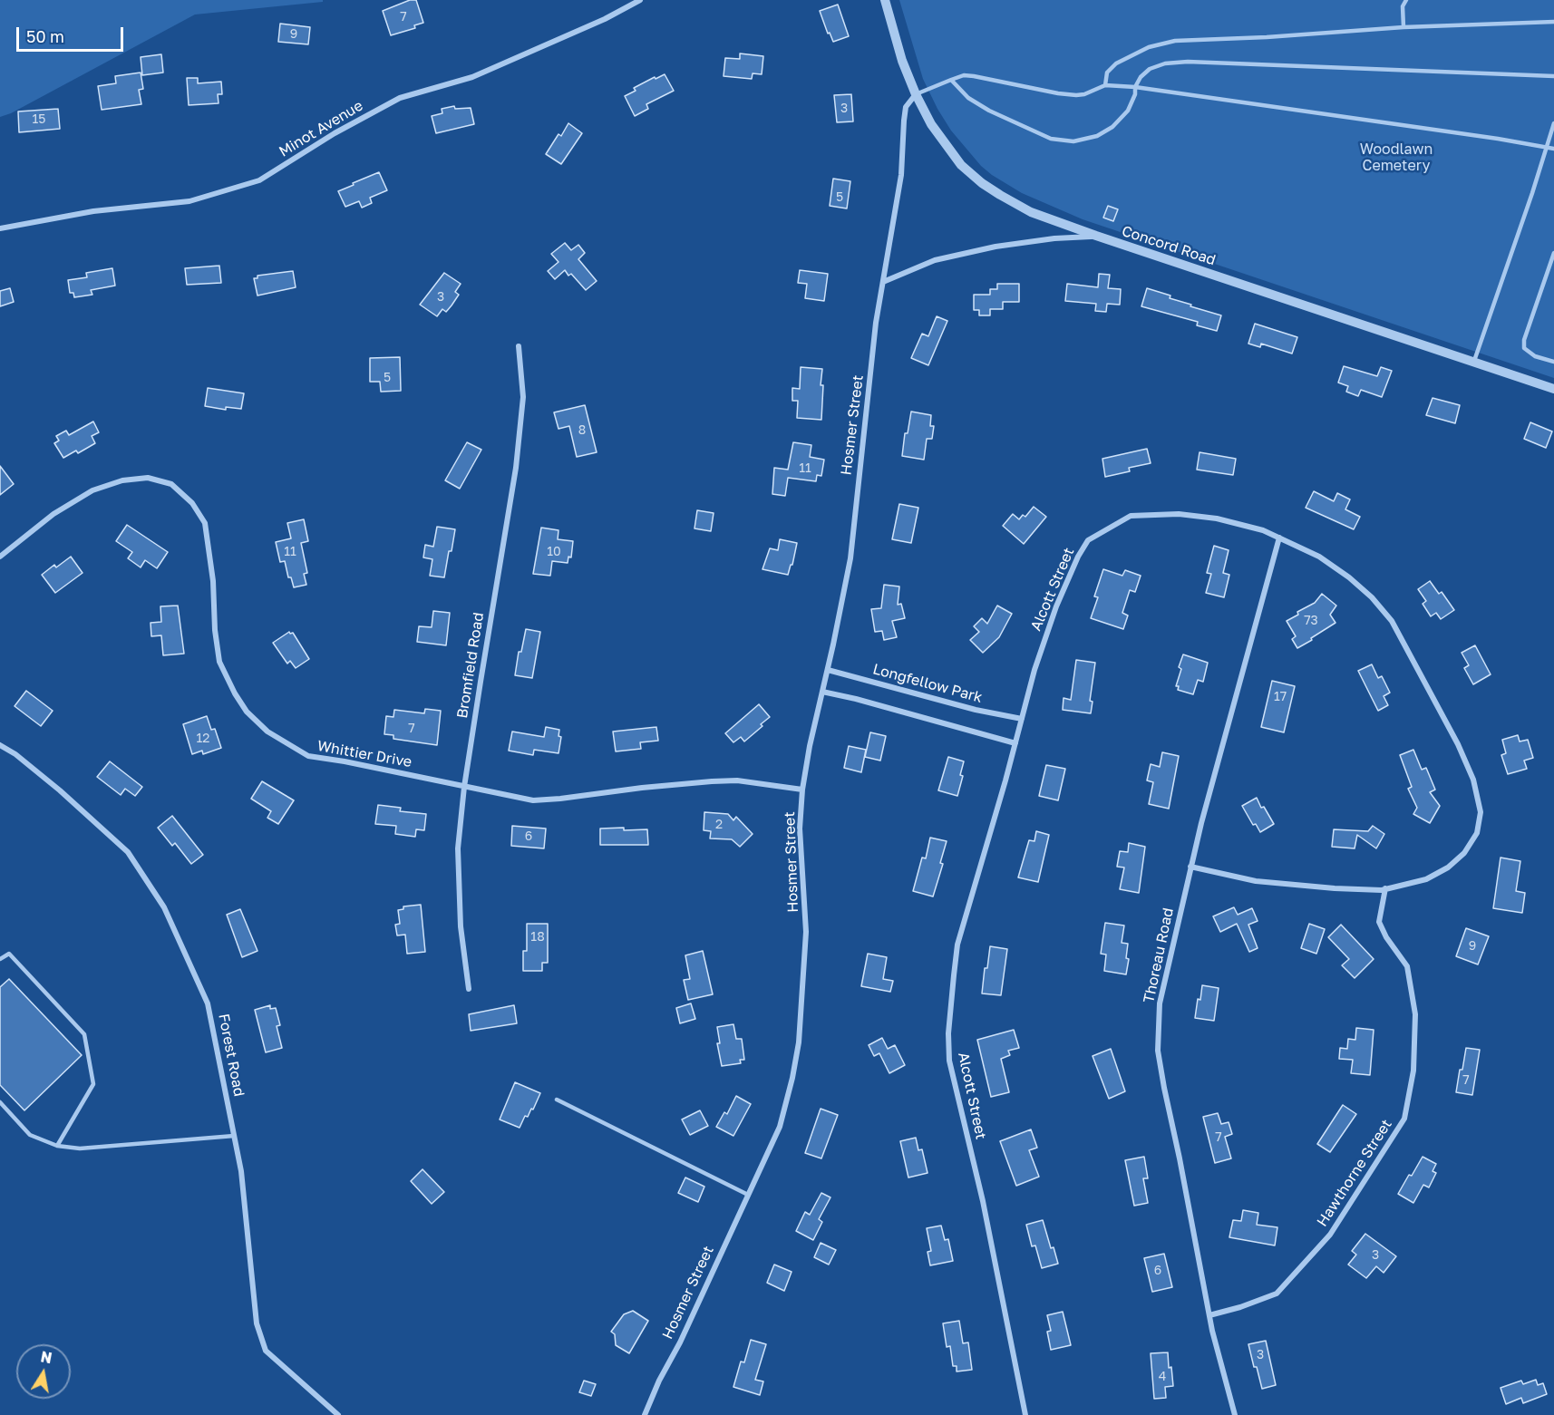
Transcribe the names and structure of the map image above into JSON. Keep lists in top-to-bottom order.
{
  "streets": {
    "street": [
      "Minot Avenue",
      "Concord Road",
      "Hosmer Street",
      "Alcott Street",
      "Bromfield Road",
      "Longfellow Park",
      "Whittier Drive",
      "Thoreau Road",
      "Forest Road",
      "Hawthorne Street"
    ]
  },
  "crossings": [
    ["Concord Road", "Hosmer Street"],
    ["Hosmer Street", "Longfellow Park"],
    ["Hosmer Street", "Whittier Drive"],
    ["Alcott Street", "Longfellow Park"],
    ["Alcott Street", "Thoreau Road"],
    ["Alcott Street", "Hawthorne Street"],
    ["Bromfield Road", "Whittier Drive"],
    ["Thoreau Road", "Hawthorne Street"]
  ],
  "parks": ["Woodlawn Cemetery"],
  "house_numbers": [
    "7",
    "9",
    "3",
    "15",
    "5",
    "3",
    "5",
    "8",
    "11",
    "11",
    "10",
    "73",
    "17",
    "7",
    "12",
    "2",
    "6",
    "18",
    "9",
    "7",
    "7",
    "3",
    "6",
    "3",
    "4"
  ],
  "scale_bar": "50 m",
  "north": "top"
}
